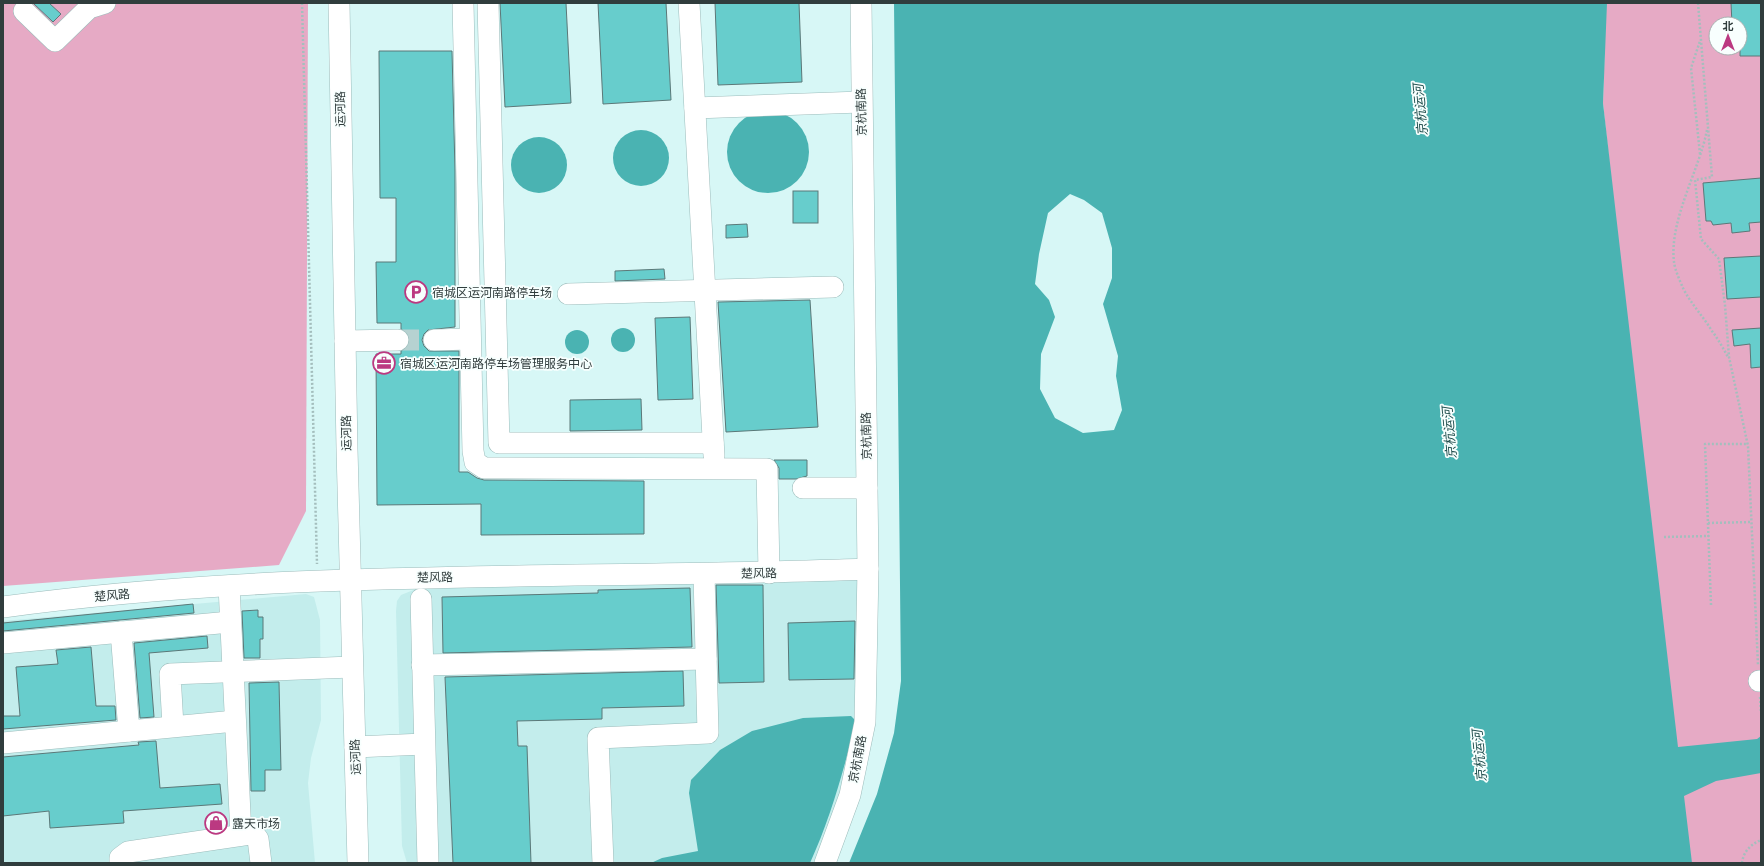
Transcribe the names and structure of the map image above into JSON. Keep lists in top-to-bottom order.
{
  "streets": {
    "street": ["运河路", "京杭南路", "楚风路"]
  },
  "crossings": [
    ["运河路", "楚风路"],
    ["京杭南路", "楚风路"]
  ],
  "water": ["京杭运河"],
  "places": {
    "parking": ["宿城区运河南路停车场"],
    "office": ["宿城区运河南路停车场管理服务中心"],
    "shop": ["露天市场"]
  },
  "north": "top"
}
